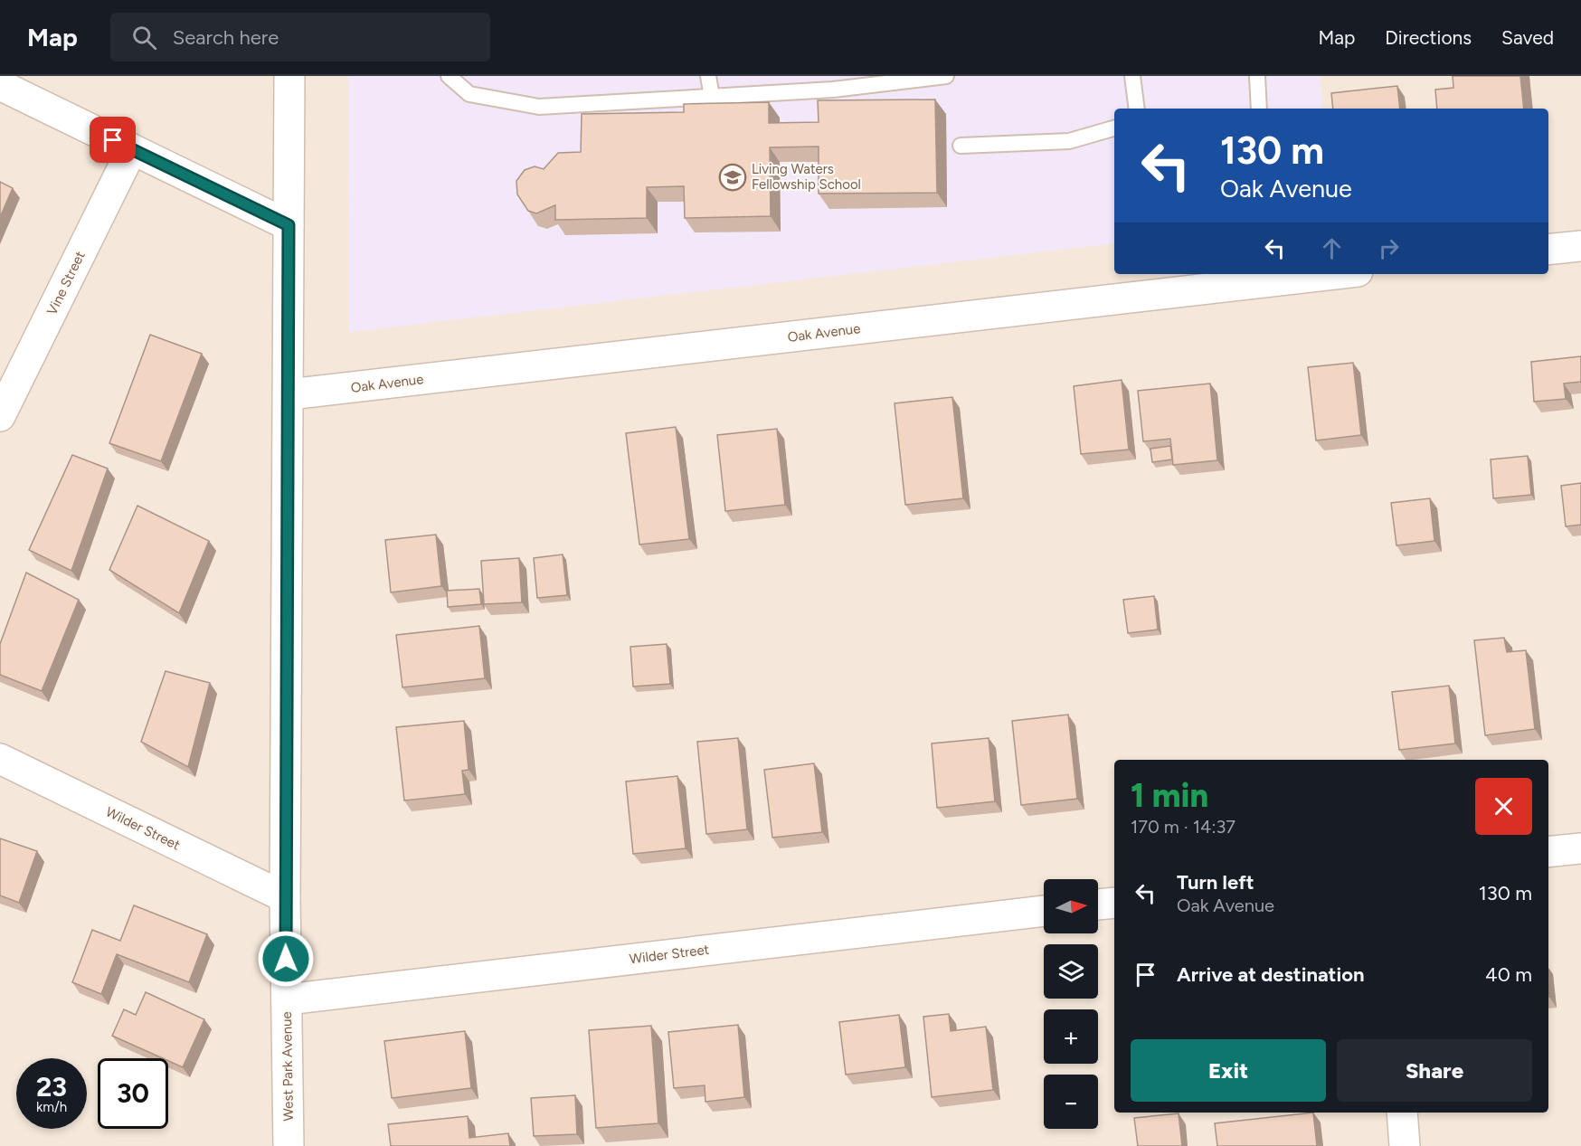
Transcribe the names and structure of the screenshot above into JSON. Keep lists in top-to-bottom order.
{
  "streets": {
    "street": [
      "Vine Street",
      "Oak Avenue",
      "Wilder Street",
      "West Park Avenue"
    ]
  },
  "crossings": [
    ["Oak Avenue", "West Park Avenue"],
    ["Wilder Street", "West Park Avenue"]
  ],
  "places": {
    "school or university": ["Living Waters Fellowship School"]
  },
  "north": "right",
  "page": {
    "header": "Map",
    "search": "Search here",
    "nav": ["Map", "Directions", "Saved"],
    "turn": ["130 m", "Oak Avenue"],
    "heading": ["1 min", "170 m · 14:37"],
    "list": [
      {
        "name": "Turn left",
        "note": "Oak Avenue",
        "value": "130 m"
      },
      {
        "name": "Arrive at destination",
        "value": "40 m"
      }
    ],
    "map_buttons": ["+", "−"],
    "buttons": ["Exit", "Share"],
    "speed": "23 km/h",
    "limit": "30"
  }
}
